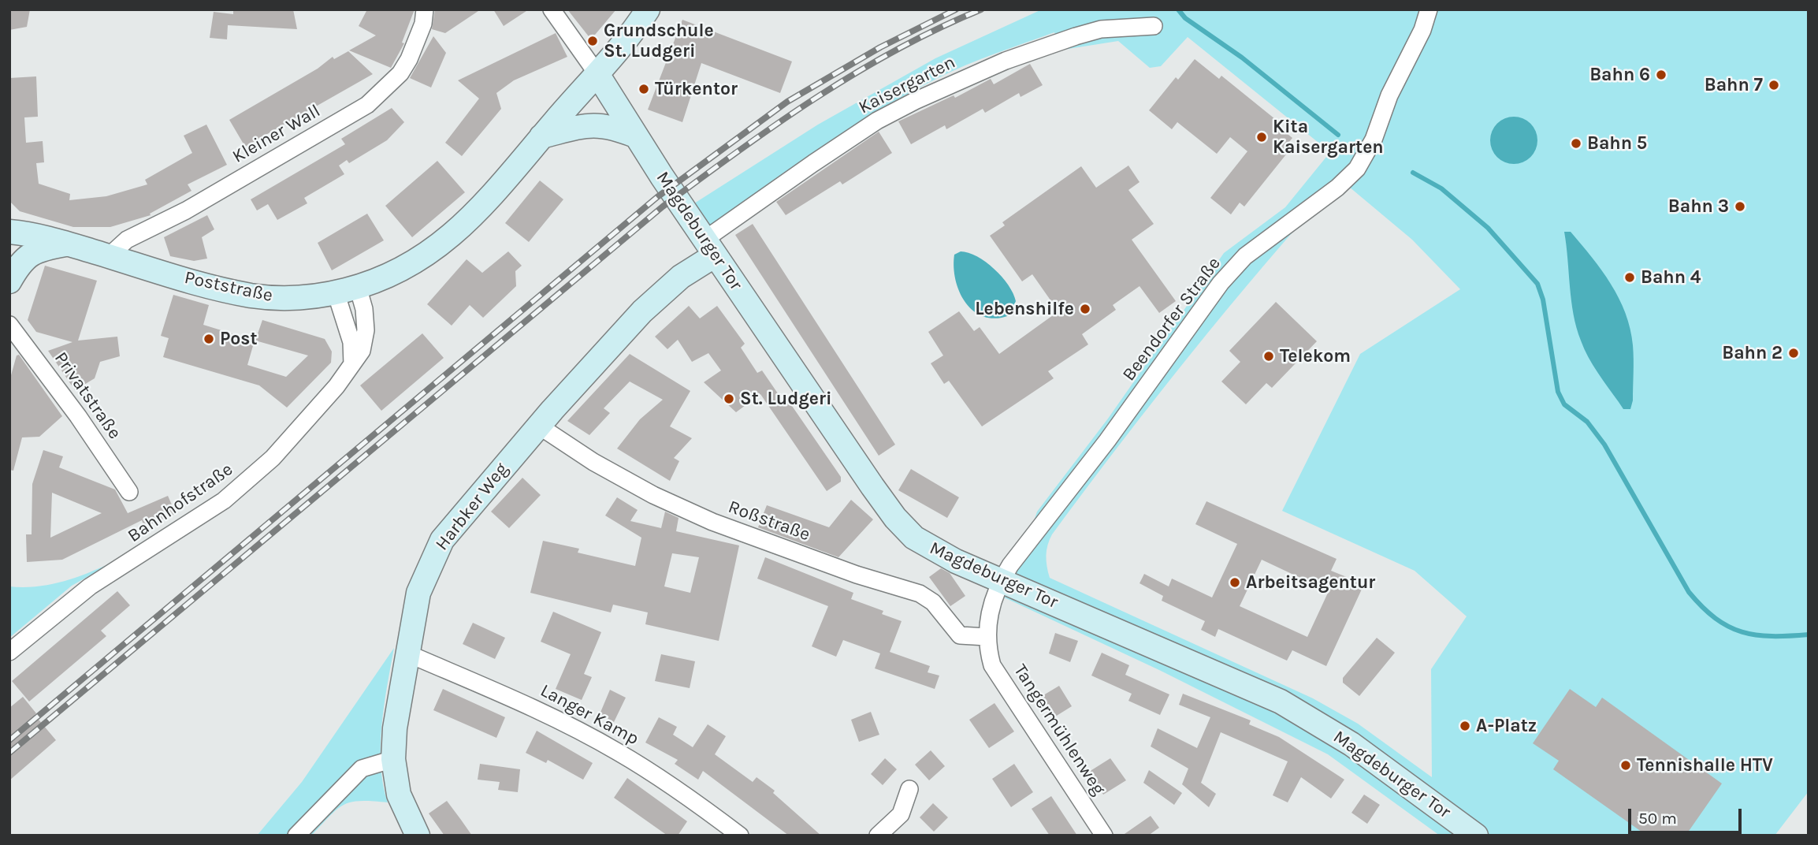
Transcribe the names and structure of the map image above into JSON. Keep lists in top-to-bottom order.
{
  "streets": {
    "main road": ["Magdeburger Tor", "Poststraße", "Harbker Weg"],
    "street": [
      "Kaisergarten",
      "Kleiner Wall",
      "Beendorfer Straße",
      "Privatstraße",
      "Bahnhofstraße",
      "Roßstraße",
      "Langer Kamp",
      "Tangermühlenweg"
    ]
  },
  "crossings": [
    ["Kaisergarten", "Magdeburger Tor"],
    ["Kaisergarten", "Harbker Weg"],
    ["Kleiner Wall", "Poststraße"],
    ["Magdeburger Tor", "Poststraße"],
    ["Magdeburger Tor", "Beendorfer Straße"],
    ["Magdeburger Tor", "Harbker Weg"],
    ["Magdeburger Tor", "Tangermühlenweg"],
    ["Poststraße", "Bahnhofstraße"],
    ["Beendorfer Straße", "Tangermühlenweg"],
    ["Harbker Weg", "Roßstraße"],
    ["Harbker Weg", "Langer Kamp"],
    ["Roßstraße", "Tangermühlenweg"]
  ],
  "places": [
    "Grundschule St. Ludgeri",
    "Bahn 6",
    "Bahn 7",
    "Türkentor",
    "Kita Kaisergarten",
    "Bahn 5",
    "Bahn 3",
    "Bahn 4",
    "Lebenshilfe",
    "Post",
    "Bahn 2",
    "Telekom",
    "St. Ludgeri",
    "Arbeitsagentur",
    "A-Platz",
    "Tennishalle HTV"
  ],
  "scale_bar": "50 m"
}
